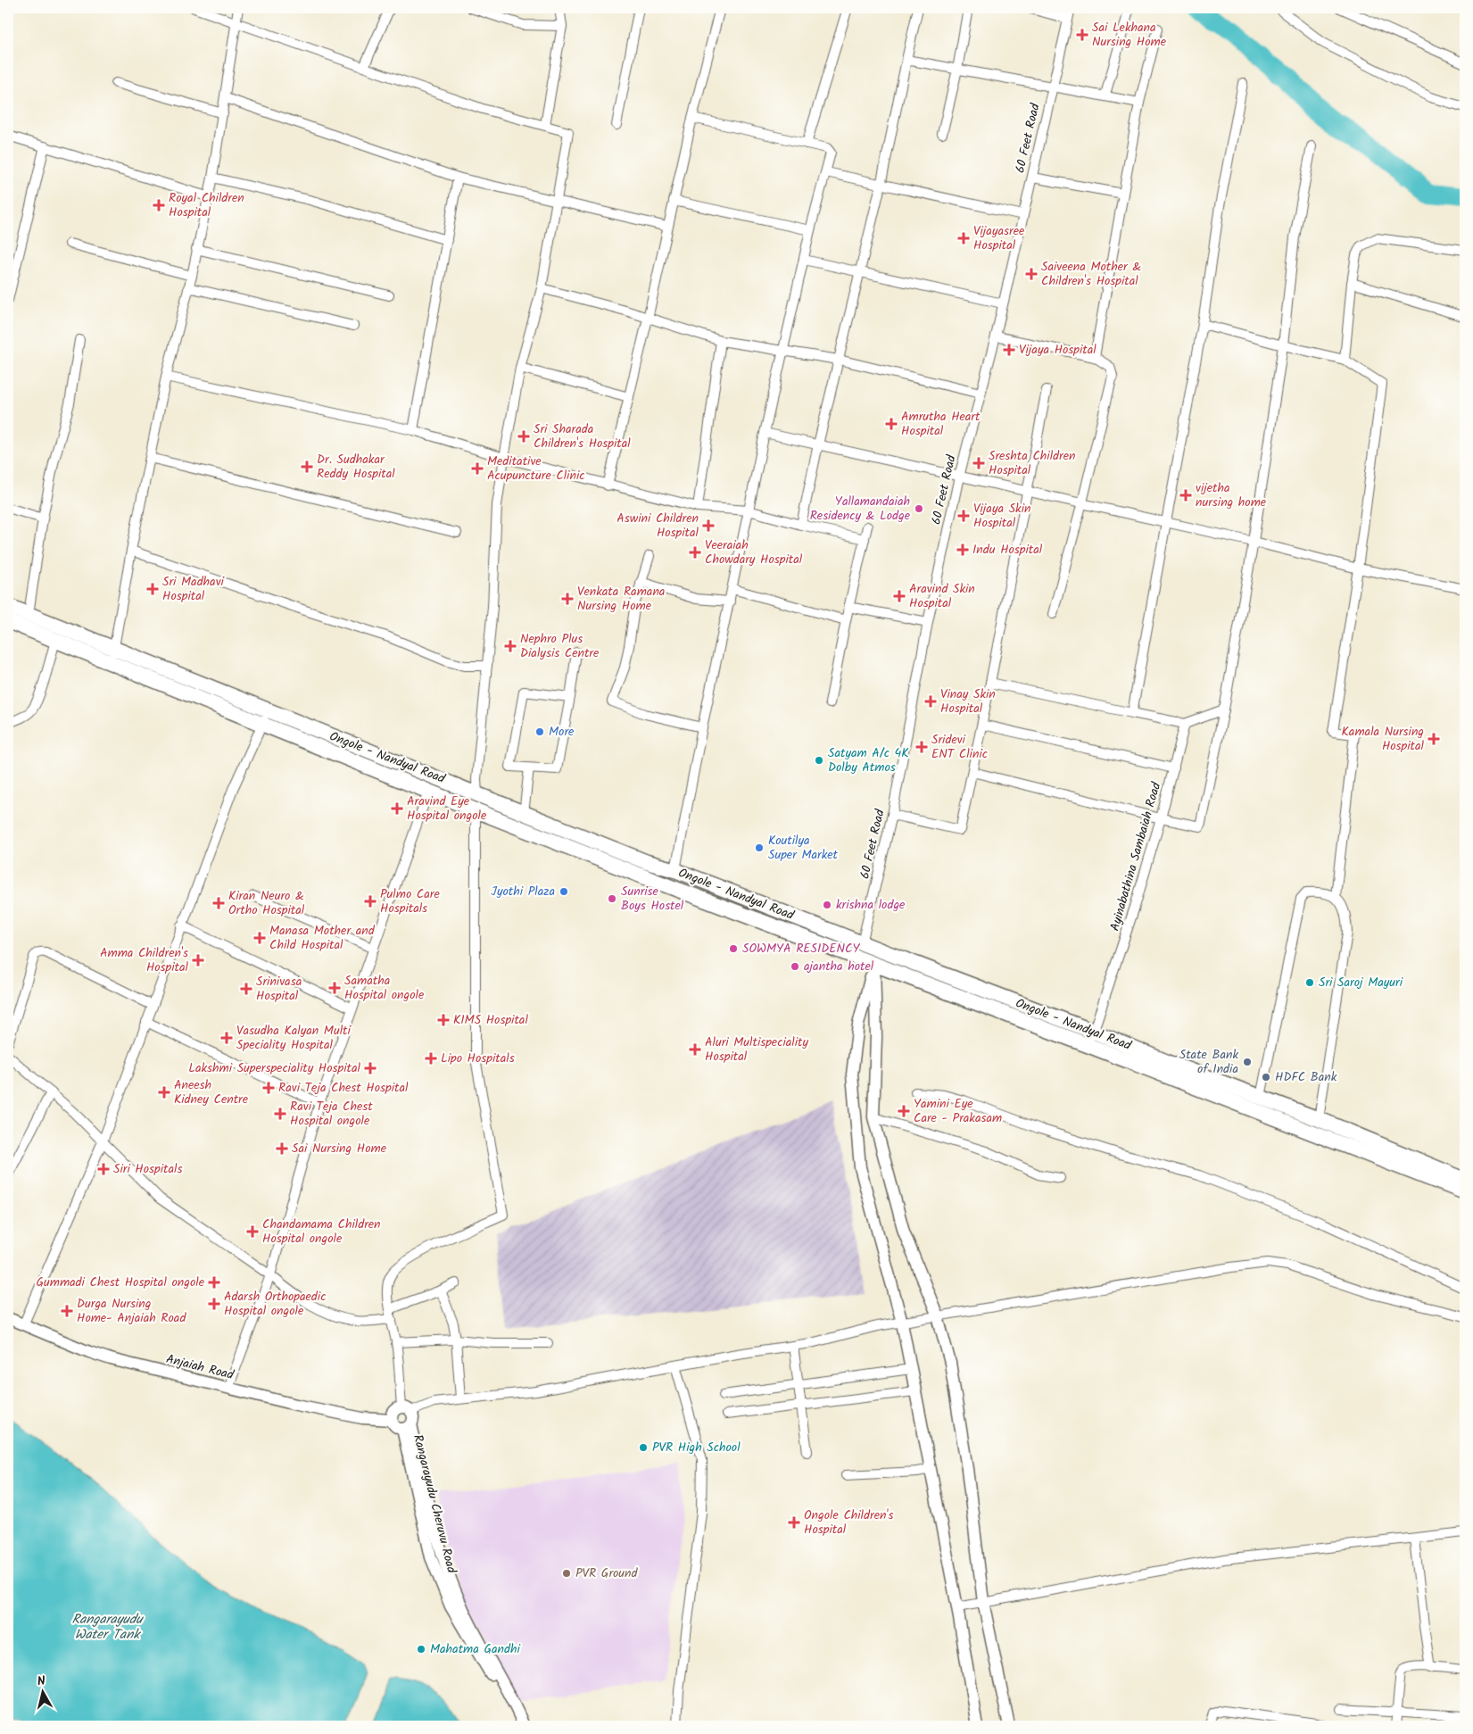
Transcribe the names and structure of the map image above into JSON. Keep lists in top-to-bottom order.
{
  "streets": {
    "main road": ["Ongole - Nandyal Road"],
    "street": [
      "60 Feet Road",
      "Ayinabathina Sambaiah Road",
      "Anjaiah Road",
      "Rangarayudu Cheruvu Road"
    ]
  },
  "crossings": [
    ["60 Feet Road", "Ongole - Nandyal Road"],
    ["Ongole - Nandyal Road", "Ayinabathina Sambaiah Road"],
    ["Anjaiah Road", "Rangarayudu Cheruvu Road"]
  ],
  "water": ["Rangarayudu Water Tank"],
  "places": {
    "health": [
      "Sai Lekhana Nursing Home",
      "Royal Children Hospital",
      "Vijayasree Hospital",
      "Saiveena Mother & Children's Hospital",
      "Vijaya Hospital",
      "Amrutha Heart Hospital",
      "Sri Sharada Children's Hospital",
      "Sreshta Children Hospital",
      "Dr. Sudhakar Reddy Hospital",
      "Meditative Acupuncture Clinic",
      "vijetha nursing home",
      "Vijaya Skin Hospital",
      "Aswini Children Hospital",
      "Indu Hospital",
      "Veeraiah Chowdary Hospital",
      "Sri Madhavi Hospital",
      "Aravind Skin Hospital",
      "Venkata Ramana Nursing Home",
      "Nephro Plus Dialysis Centre",
      "Vinay Skin Hospital",
      "Kamala Nursing Hospital",
      "Sridevi ENT Clinic",
      "Aravind Eye Hospital ongole",
      "Pulmo Care Hospitals",
      "Kiran Neuro & Ortho Hospital",
      "Manasa Mother and Child Hospital",
      "Amma Children's Hospital",
      "Samatha Hospital ongole",
      "Srinivasa Hospital",
      "KIMS Hospital",
      "Vasudha Kalyan Multi Speciality Hospital",
      "Aluri Multispeciality Hospital",
      "Lipo Hospitals",
      "Lakshmi Superspeciality Hospital",
      "Ravi Teja Chest Hospital",
      "Aneesh Kidney Centre",
      "Yamini Eye Care - Prakasam",
      "Ravi Teja Chest Hospital ongole",
      "Sai Nursing Home",
      "Siri Hospitals",
      "Chandamama Children Hospital ongole",
      "Gummadi Chest Hospital ongole",
      "Adarsh Orthopaedic Hospital ongole",
      "Durga Nursing Home- Anjaiah Road",
      "Ongole Children's Hospital"
    ],
    "other": [
      "Yallamandaiah Residency & Lodge",
      "More",
      "Satyam A/c 4K Dolby Atmos",
      "Koutilya Super Market",
      "Jyothi Plaza",
      "Sunrise Boys Hostel",
      "krishna lodge",
      "SOWMYA RESIDENCY",
      "ajantha hotel",
      "Sri Saroj Mayuri",
      "State Bank of India",
      "HDFC Bank",
      "PVR High School",
      "PVR Ground",
      "Mahatma Gandhi"
    ]
  },
  "north": "top"
}
